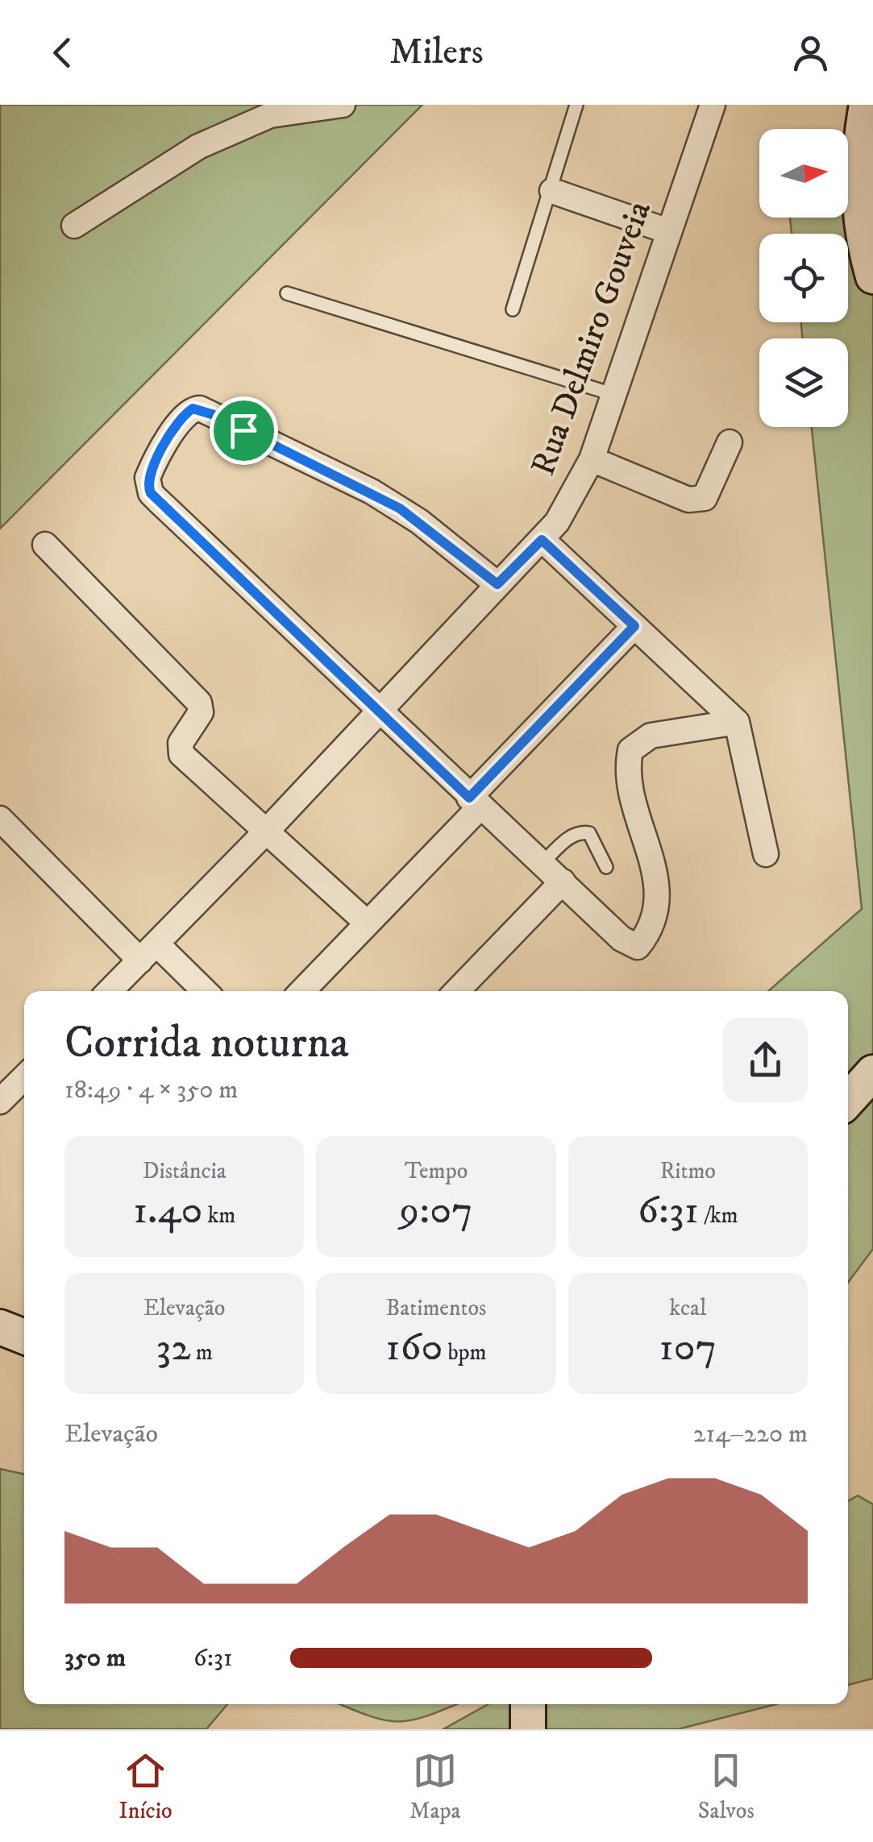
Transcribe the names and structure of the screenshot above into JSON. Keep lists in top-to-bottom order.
{
  "streets": {
    "street": ["Rua Delmiro Gouveia"]
  },
  "north": "right",
  "page": {
    "header": "Milers",
    "heading": ["Corrida noturna", "18:49 · 4 × 350 m"],
    "stats": [
      ["Distância", "1.40 km"],
      ["Tempo", "9:07"],
      ["Ritmo", "6:31 /km"],
      ["Elevação", "32 m"],
      ["Batimentos", "160 bpm"],
      ["kcal", "107"]
    ],
    "chart": ["Elevação", "214–220 m"],
    "list": [
      {
        "name": "350 m",
        "note": "6:31"
      }
    ],
    "tabs": ["Início", "Mapa", "Salvos"]
  }
}
